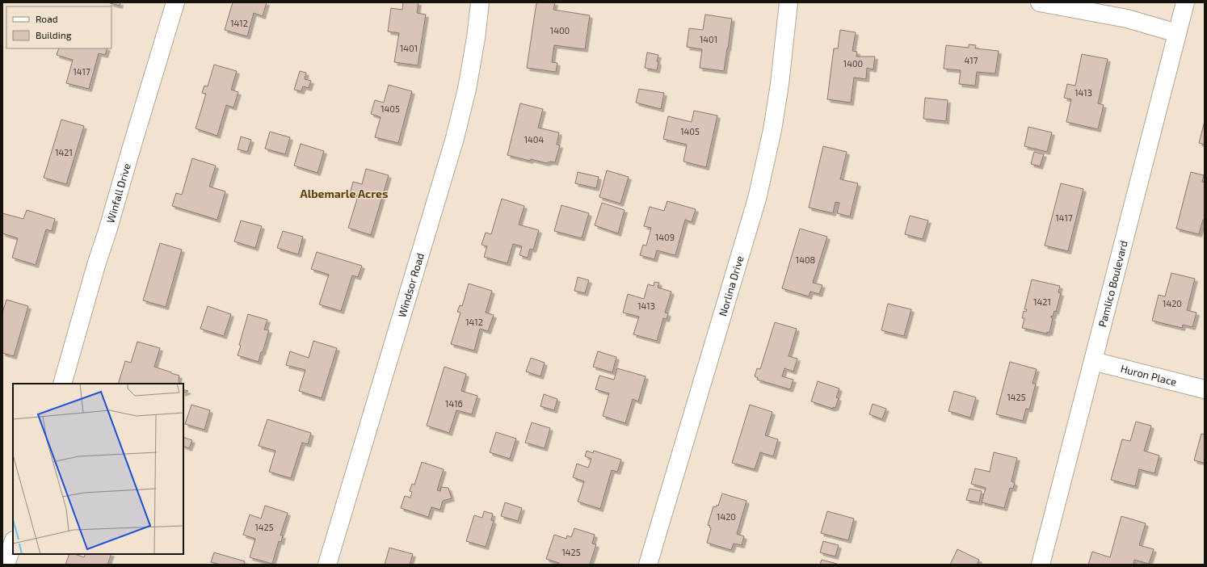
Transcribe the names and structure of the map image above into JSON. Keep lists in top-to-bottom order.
{
  "streets": {
    "street": [
      "Winfall Drive",
      "Pamlico Boulevard",
      "Windsor Road",
      "Norlina Drive",
      "Huron Place"
    ]
  },
  "crossings": [
    ["Pamlico Boulevard", "Huron Place"]
  ],
  "districts": ["Albemarle Acres"],
  "house_numbers": [
    "1412",
    "1400",
    "1401",
    "1401",
    "417",
    "1400",
    "1417",
    "1413",
    "1405",
    "1405",
    "1404",
    "1421",
    "1417",
    "1409",
    "1408",
    "1421",
    "1420",
    "1413",
    "1412",
    "1425",
    "1416",
    "1420",
    "1425",
    "1425"
  ],
  "legend": ["Road", "Building"]
}
